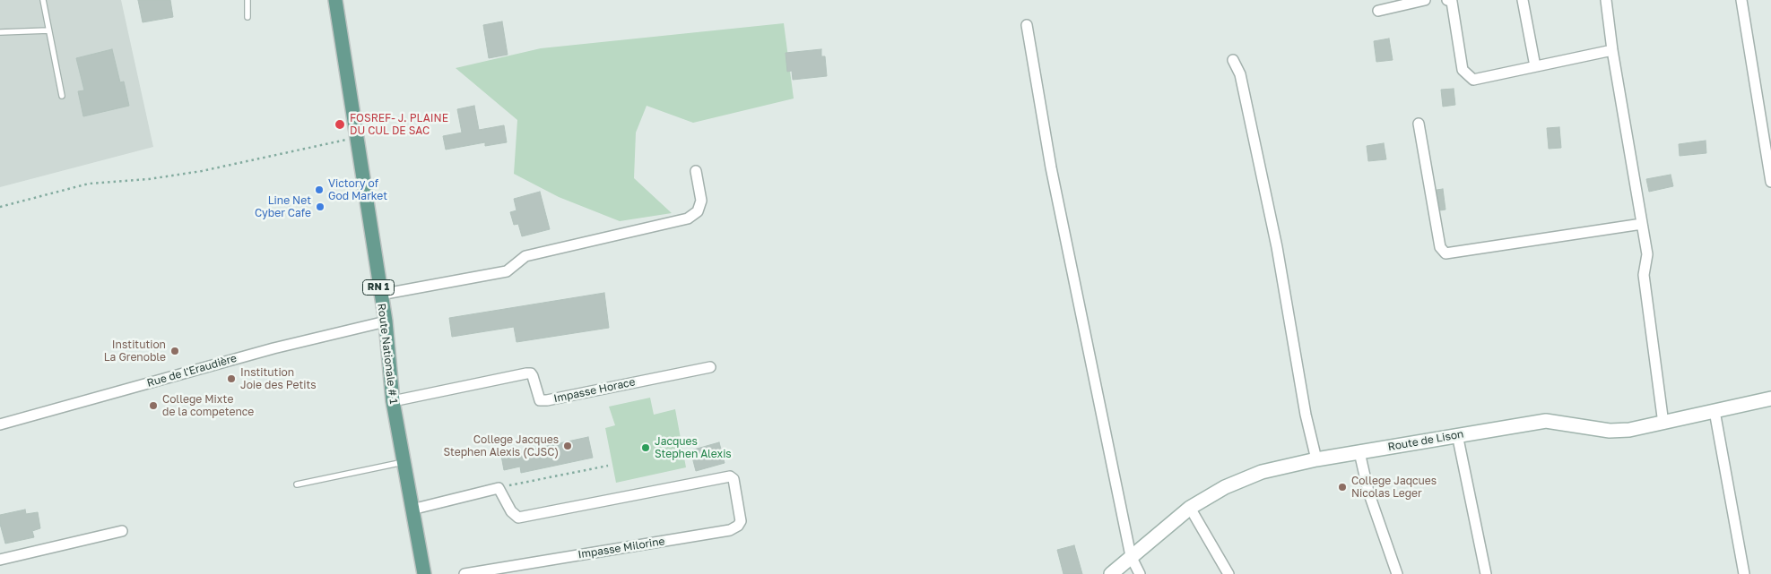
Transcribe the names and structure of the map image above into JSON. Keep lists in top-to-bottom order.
{
  "streets": {
    "main road": ["RN 1", "Route Nationale # 1"],
    "street": [
      "Rue de l'Eraudière",
      "Impasse Horace",
      "Route de Lison",
      "Impasse Milorine"
    ]
  },
  "crossings": [
    ["Route Nationale # 1", "Rue de l'Eraudière"],
    ["Route Nationale # 1", "Impasse Horace"]
  ],
  "places": [
    "FOSREF- J. PLAINE DU CUL DE SAC",
    "Victory of God Market",
    "Line Net Cyber Cafe",
    "Institution La Grenoble",
    "Institution Joie des Petits",
    "College Mixte de la competence",
    "College Jacques Stephen Alexis (CJSC)",
    "Jacques Stephen Alexis",
    "College Jaqcues Nicolas Leger"
  ]
}
